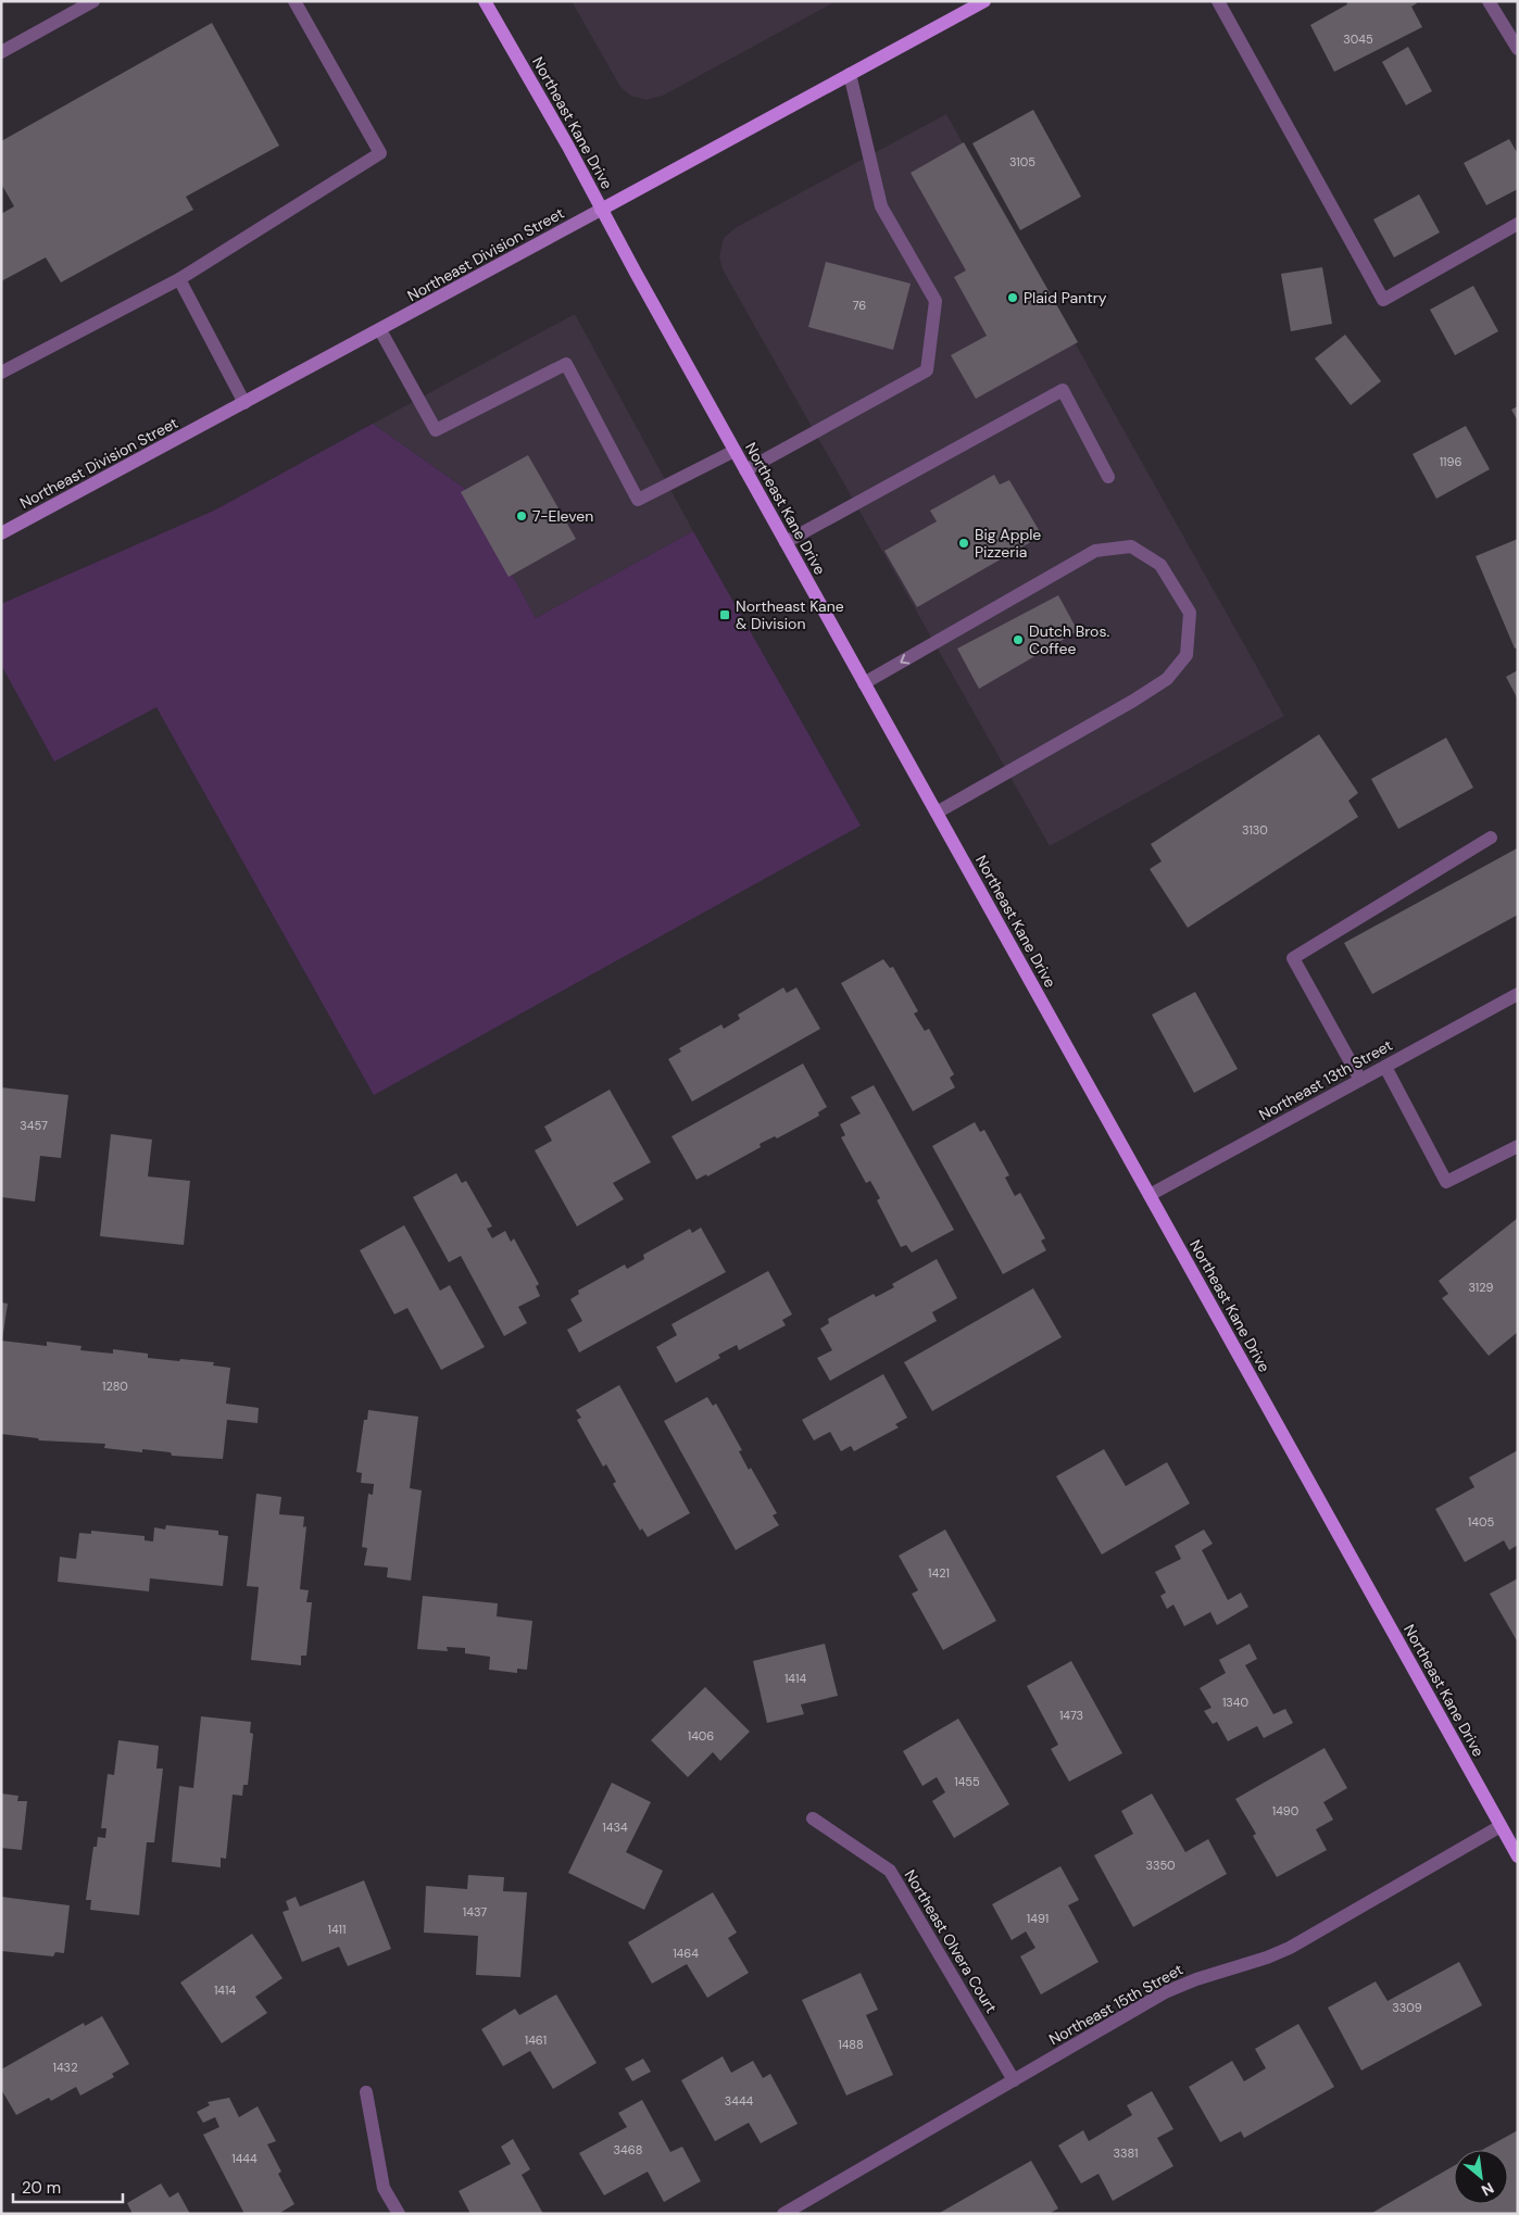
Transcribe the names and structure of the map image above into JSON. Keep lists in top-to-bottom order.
{
  "streets": {
    "main road": ["Northeast Kane Drive", "Northeast Division Street"],
    "street": ["Northeast 13th Street", "Northeast Olvera Court", "Northeast 15th Street"]
  },
  "crossings": [
    ["Northeast Kane Drive", "Northeast Division Street"],
    ["Northeast Kane Drive", "Northeast 13th Street"],
    ["Northeast Kane Drive", "Northeast 15th Street"],
    ["Northeast Olvera Court", "Northeast 15th Street"]
  ],
  "places": {
    "other": [
      "Plaid Pantry",
      "7-Eleven",
      "Big Apple Pizzeria",
      "Dutch Bros. Coffee"
    ],
    "transit": ["Northeast Kane & Division"]
  },
  "house_numbers": [
    "3045",
    "3105",
    "76",
    "1196",
    "3130",
    "3457",
    "3129",
    "1280",
    "1405",
    "1421",
    "1414",
    "1340",
    "1473",
    "1406",
    "1455",
    "1490",
    "1434",
    "3350",
    "1437",
    "1491",
    "1411",
    "1464",
    "1414",
    "3309",
    "1461",
    "1488",
    "1432",
    "3444",
    "3468",
    "3381",
    "1444"
  ],
  "scale_bar": "20 m",
  "north": "bottom right"
}
